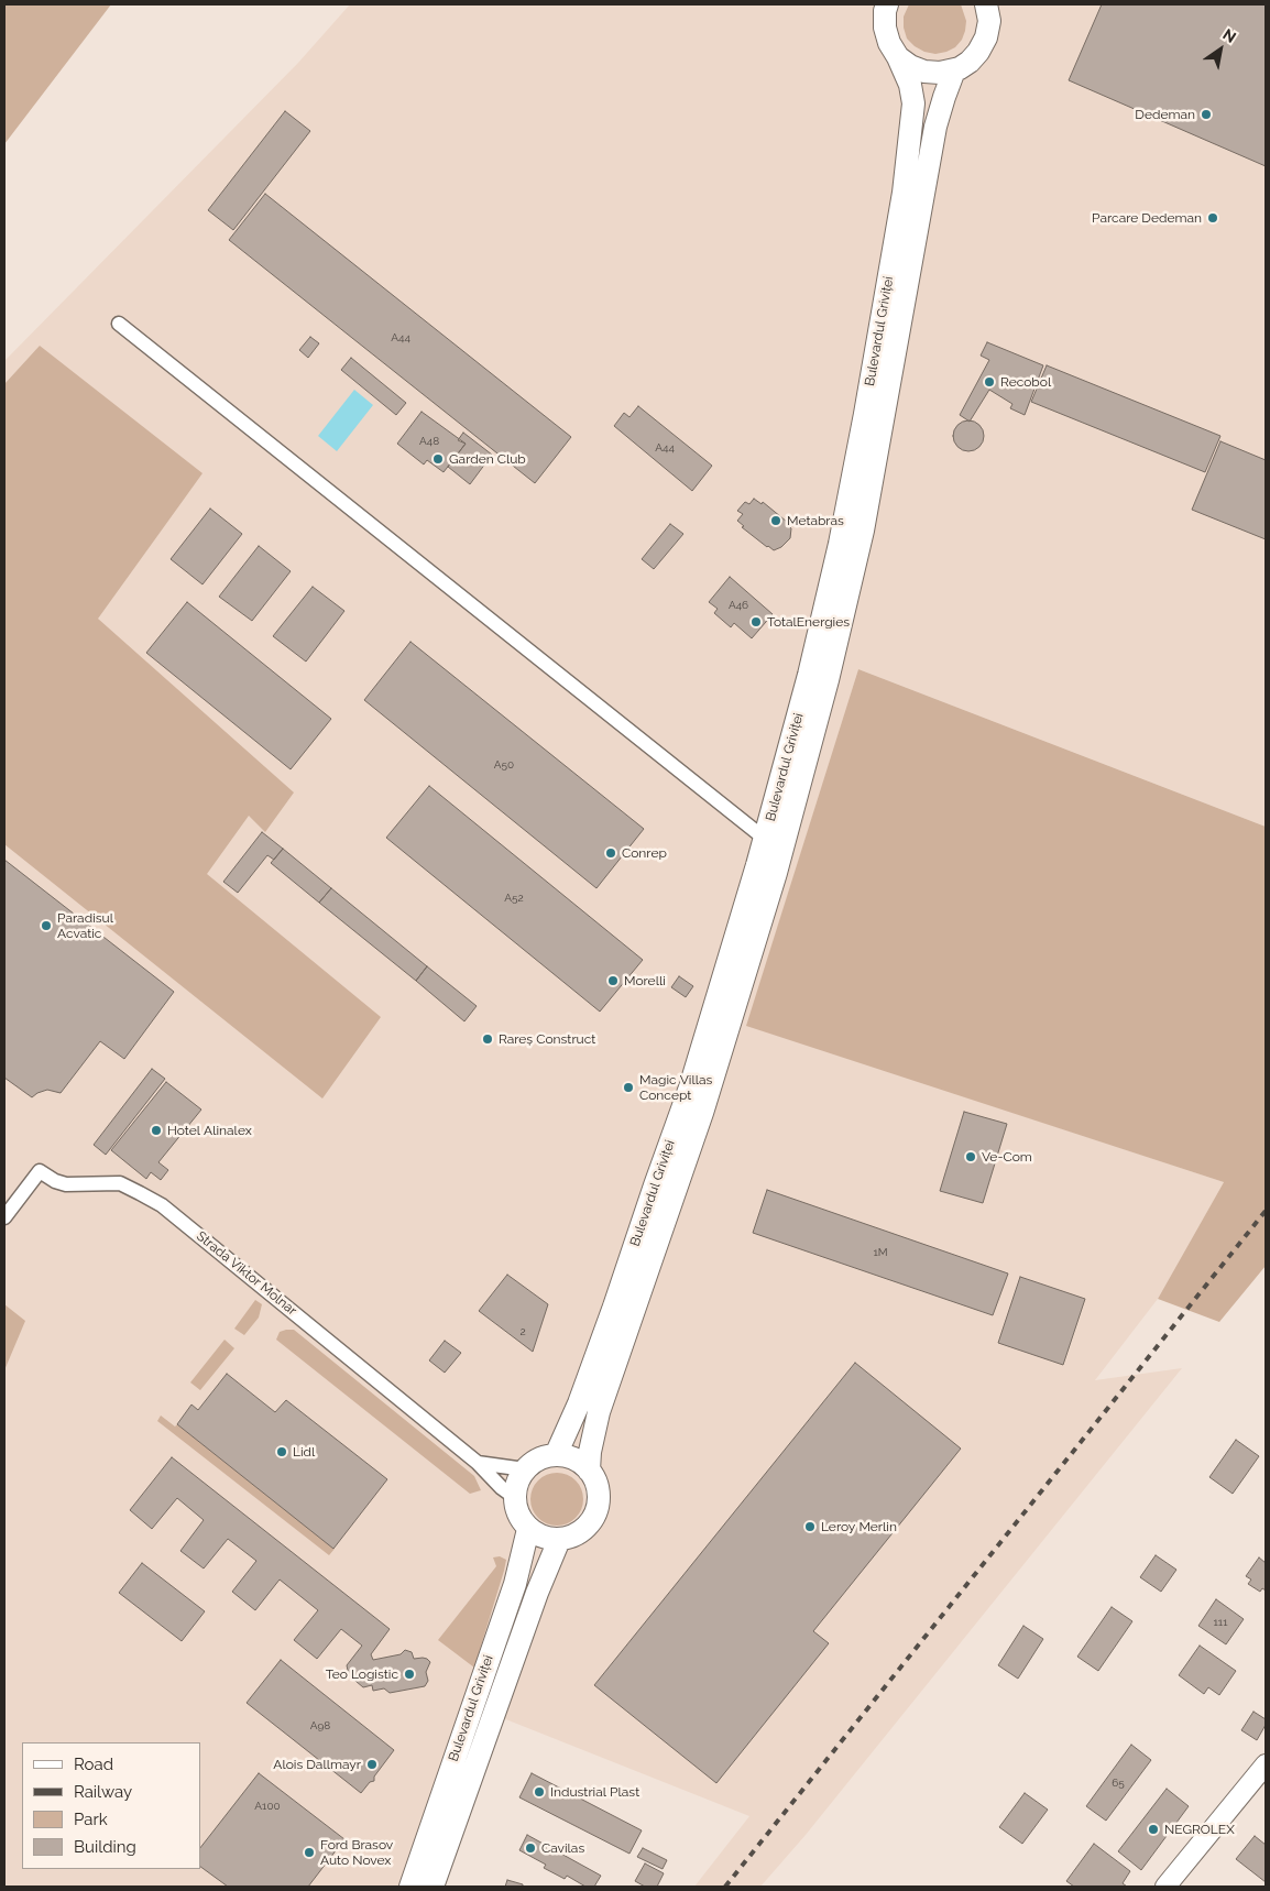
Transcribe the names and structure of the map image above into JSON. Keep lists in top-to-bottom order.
{
  "streets": {
    "main road": ["Bulevardul Griviței"],
    "street": ["Strada Viktor Molnar"]
  },
  "crossings": [
    ["Bulevardul Griviței", "Strada Viktor Molnar"]
  ],
  "places": [
    "Dedeman",
    "Parcare Dedeman",
    "Recobol",
    "Garden Club",
    "Metabras",
    "TotalEnergies",
    "Conrep",
    "Paradisul Acvatic",
    "Morelli",
    "Rareș Construct",
    "Magic Villas Concept",
    "Hotel Alinalex",
    "Ve-Com",
    "Lidl",
    "Leroy Merlin",
    "Teo Logistic",
    "Alois Dallmayr",
    "Industrial Plast",
    "NEGROLEX",
    "Cavilas",
    "Ford Brasov Auto Novex"
  ],
  "house_numbers": [
    "A44",
    "A48",
    "A44",
    "A46",
    "A50",
    "A52",
    "1M",
    "2",
    "111",
    "A98",
    "65",
    "A100"
  ],
  "legend": [
    "Road",
    "Railway",
    "Park",
    "Building"
  ],
  "north": "top right"
}
